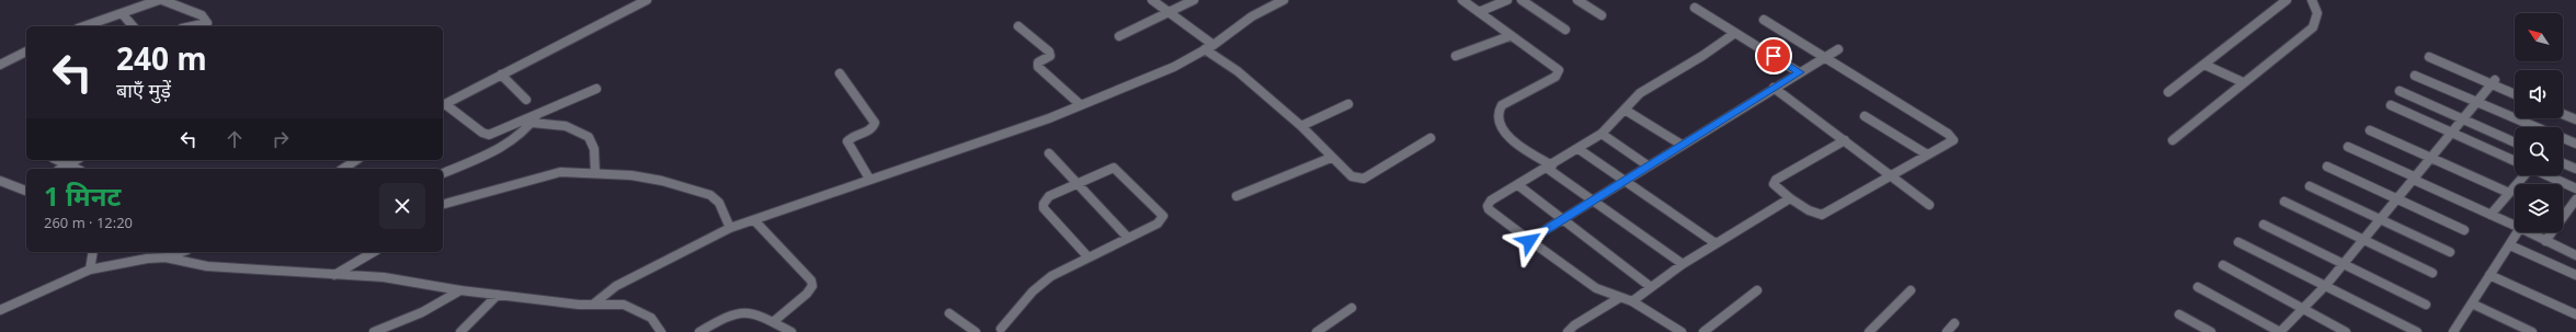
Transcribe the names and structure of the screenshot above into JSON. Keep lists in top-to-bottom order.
{
  "north": "top left",
  "page": {
    "turn": ["240 m", "बाएँ मुड़ें"],
    "heading": ["1 मिनट", "260 m · 12:20"]
  }
}
